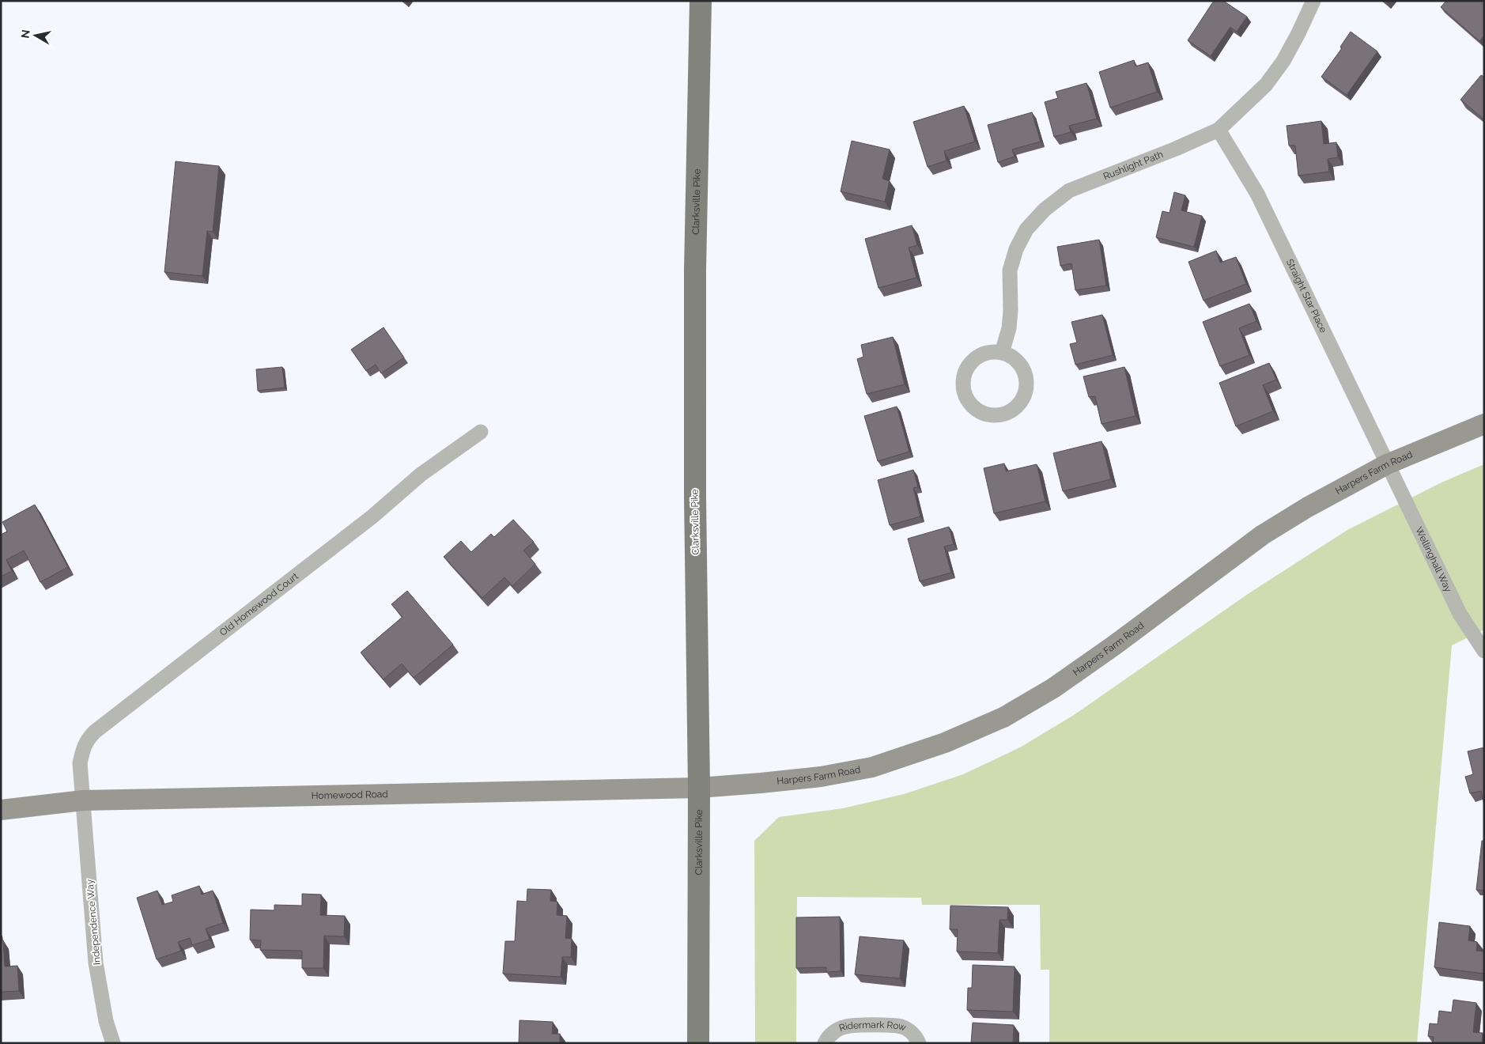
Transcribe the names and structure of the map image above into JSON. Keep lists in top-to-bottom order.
{
  "streets": {
    "main road": ["Clarksville Pike", "Harpers Farm Road", "Homewood Road"],
    "street": [
      "Rushlight Path",
      "Straight Star Place",
      "Wellinghall Way",
      "Old Homewood Court",
      "Independence Way",
      "Ridermark Row"
    ]
  },
  "crossings": [
    ["Rushlight Path", "Straight Star Place"],
    ["Clarksville Pike", "Harpers Farm Road"],
    ["Clarksville Pike", "Homewood Road"],
    ["Straight Star Place", "Harpers Farm Road"],
    ["Straight Star Place", "Wellinghall Way"],
    ["Harpers Farm Road", "Wellinghall Way"],
    ["Harpers Farm Road", "Homewood Road"],
    ["Old Homewood Court", "Homewood Road"],
    ["Old Homewood Court", "Independence Way"],
    ["Homewood Road", "Independence Way"]
  ],
  "north": "left"
}
